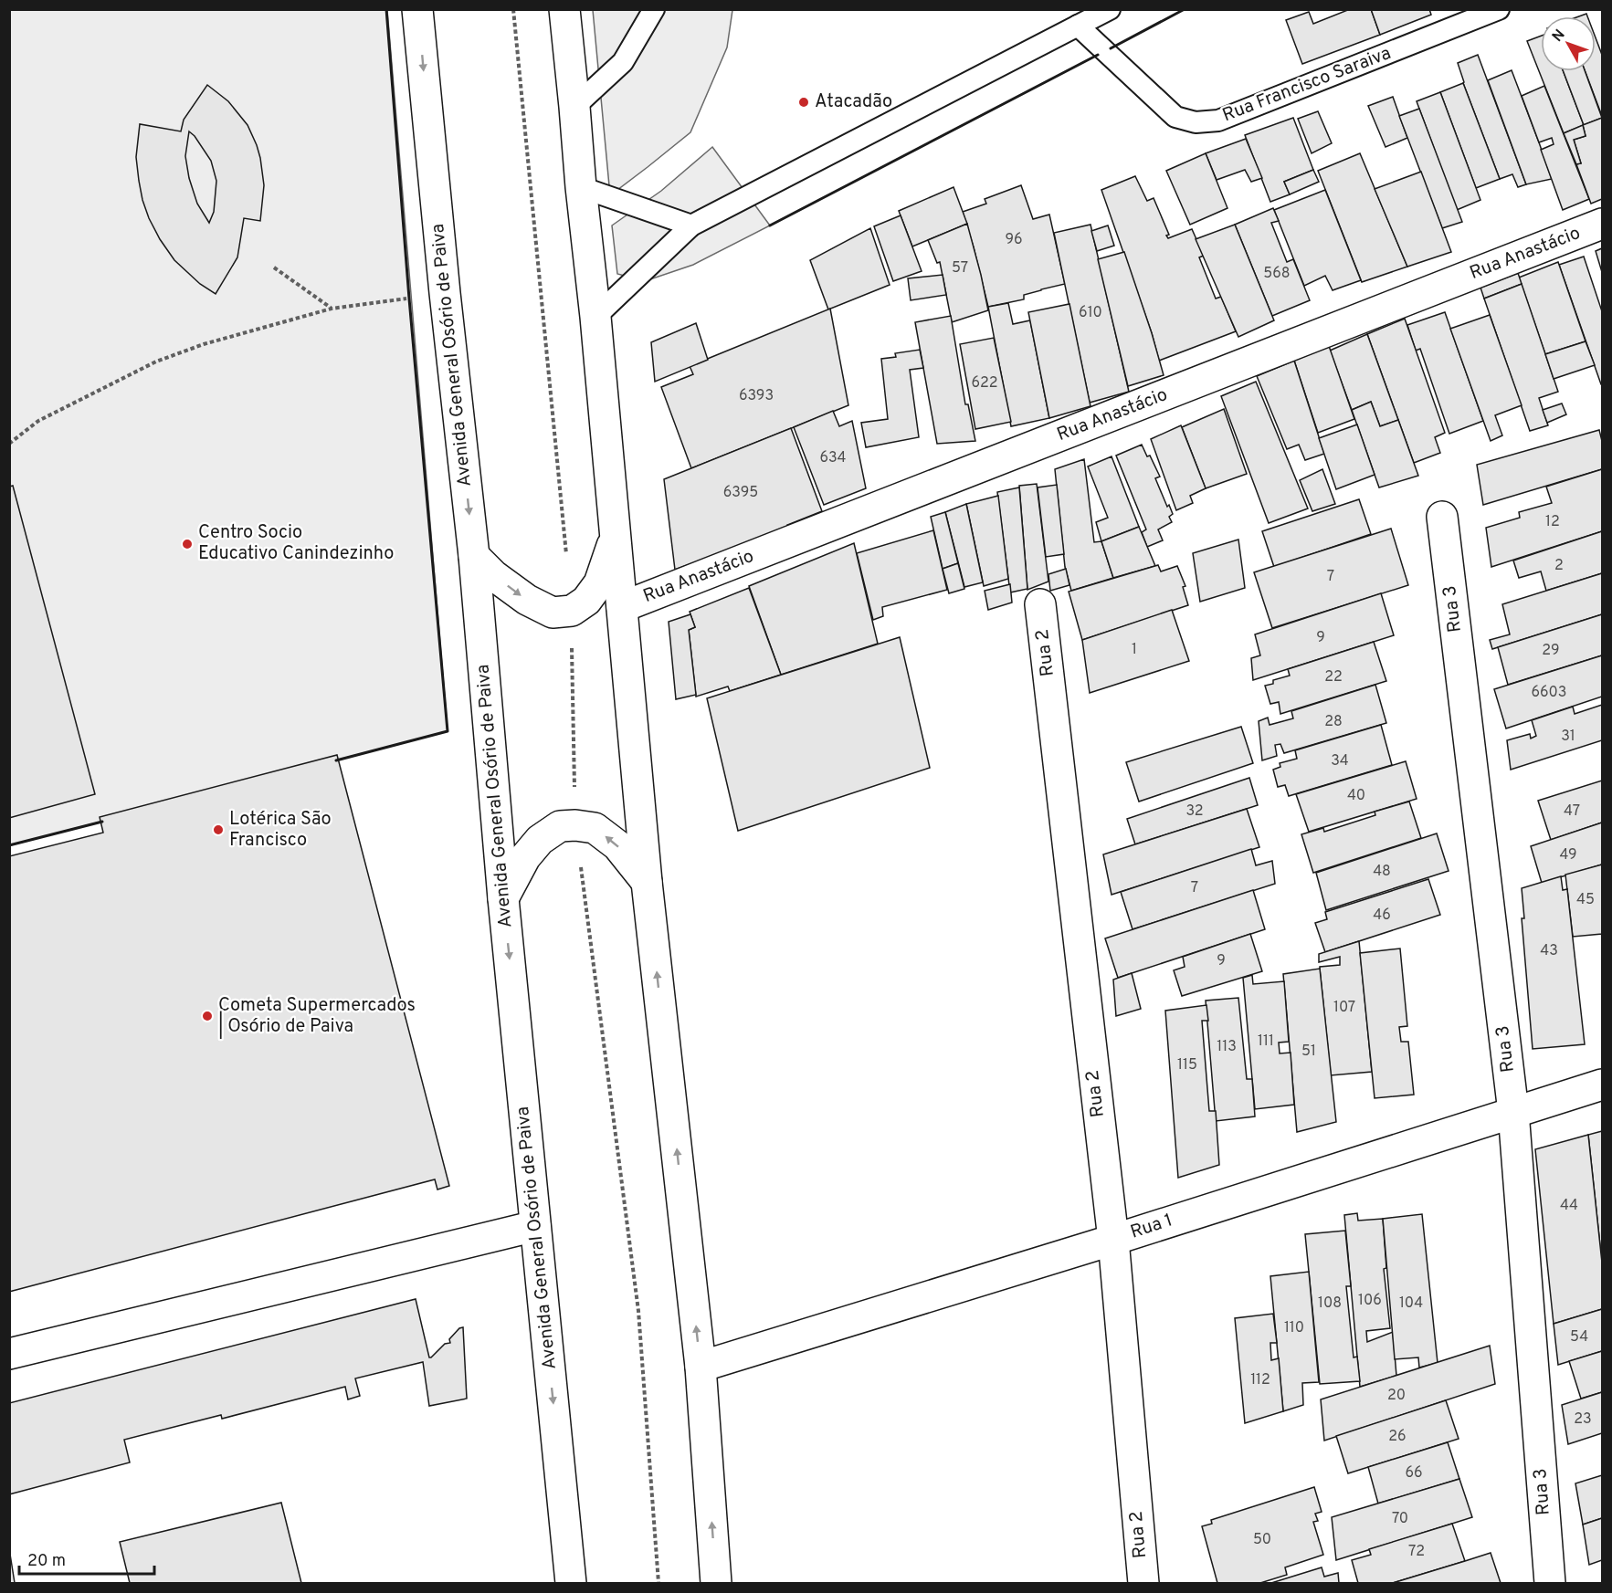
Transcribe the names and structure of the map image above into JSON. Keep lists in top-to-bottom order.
{
  "streets": {
    "street": [
      "Rua Anastácio",
      "Avenida General Osório de Paiva",
      "Rua 3",
      "Rua 2",
      "Rua 1"
    ],
    "lane": ["Rua Francisco Saraiva"]
  },
  "crossings": [
    ["Rua 3", "Rua 1"],
    ["Rua 2", "Rua 1"]
  ],
  "places": [
    "Atacadão",
    "Centro Socio Educativo Canindezinho",
    "Lotérica São Francisco",
    "Cometa Supermercados | Osório de Paiva"
  ],
  "house_numbers": [
    "96",
    "57",
    "568",
    "610",
    "622",
    "6393",
    "634",
    "6395",
    "12",
    "2",
    "7",
    "9",
    "1",
    "29",
    "22",
    "6603",
    "28",
    "31",
    "34",
    "40",
    "32",
    "47",
    "49",
    "48",
    "7",
    "45",
    "46",
    "43",
    "9",
    "107",
    "111",
    "113",
    "51",
    "115",
    "44",
    "106",
    "108",
    "104",
    "110",
    "54",
    "112",
    "20",
    "23",
    "26",
    "66",
    "70",
    "50",
    "72"
  ],
  "scale_bar": "20 m",
  "north": "top left"
}
